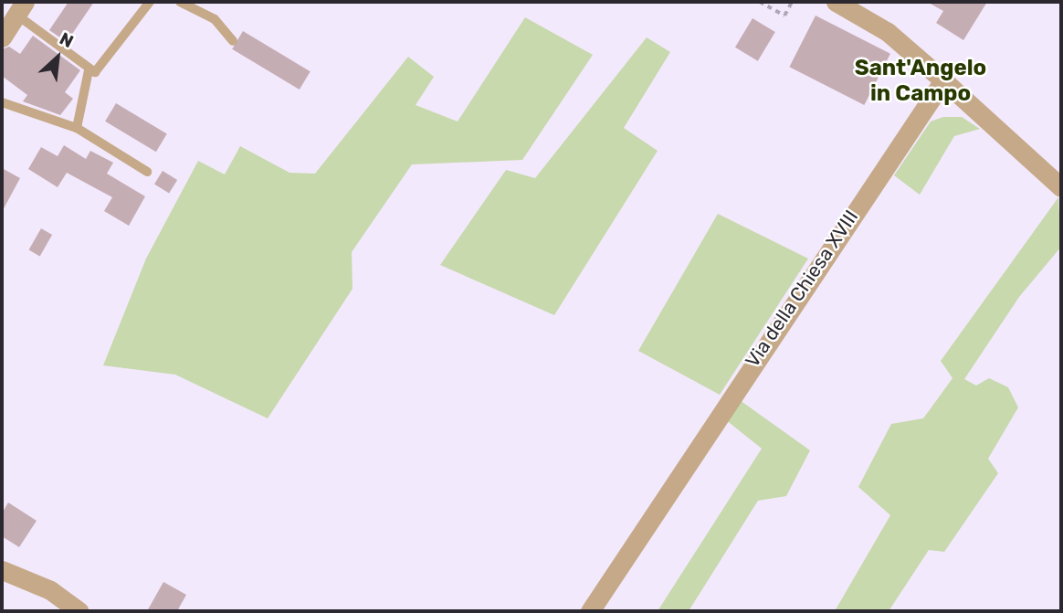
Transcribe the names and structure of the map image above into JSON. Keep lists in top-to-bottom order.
{
  "streets": {
    "street": ["Via della Chiesa XVIII"]
  },
  "districts": ["Sant'Angelo in Campo"],
  "north": "top right"
}
